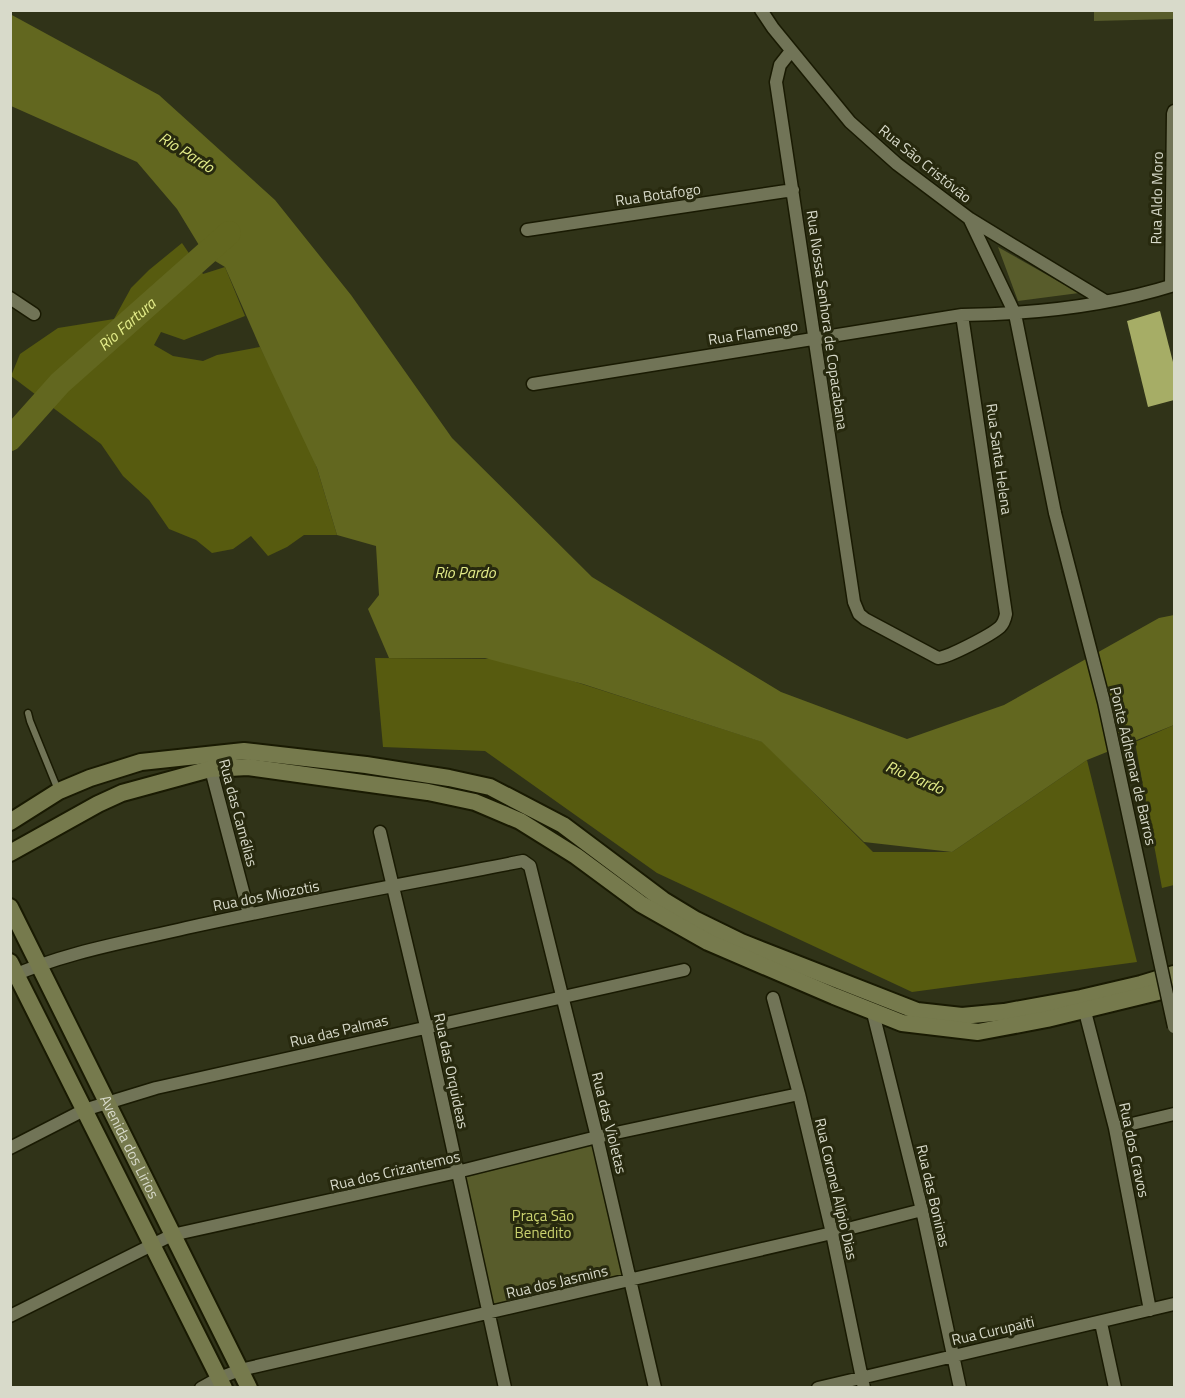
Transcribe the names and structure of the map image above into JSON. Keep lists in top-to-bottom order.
{
  "streets": {
    "main road": ["Avenida dos Lirios"],
    "street": [
      "Rua São Cristóvão",
      "Rua Botafogo",
      "Rua Aldo Moro",
      "Rua Nossa Senhora de Copacabana",
      "Rua Flamengo",
      "Rua Santa Helena",
      "Ponte Adhemar de Barros",
      "Rua das Camélias",
      "Rua dos Miozotis",
      "Rua das Palmas",
      "Rua das Orquideas",
      "Rua das Violetas",
      "Rua dos Cravos",
      "Rua dos Crizantemos",
      "Rua Coronel Alípio Dias",
      "Rua das Boninas",
      "Rua dos Jasmins",
      "Rua Curupaiti"
    ]
  },
  "crossings": [
    ["Rua São Cristóvão", "Rua Nossa Senhora de Copacabana"],
    ["Rua São Cristóvão", "Rua Flamengo"],
    ["Rua São Cristóvão", "Ponte Adhemar de Barros"],
    ["Rua Botafogo", "Rua Nossa Senhora de Copacabana"],
    ["Rua Aldo Moro", "Rua Flamengo"],
    ["Rua Nossa Senhora de Copacabana", "Rua Flamengo"],
    ["Rua Nossa Senhora de Copacabana", "Rua Santa Helena"],
    ["Rua Flamengo", "Rua Santa Helena"],
    ["Rua Flamengo", "Ponte Adhemar de Barros"],
    ["Rua das Camélias", "Rua dos Miozotis"],
    ["Rua dos Miozotis", "Rua das Orquideas"],
    ["Rua dos Miozotis", "Rua das Violetas"],
    ["Rua dos Miozotis", "Avenida dos Lirios"],
    ["Rua das Palmas", "Rua das Orquideas"],
    ["Rua das Palmas", "Rua das Violetas"],
    ["Rua das Palmas", "Avenida dos Lirios"],
    ["Rua das Orquideas", "Rua dos Crizantemos"],
    ["Rua das Orquideas", "Rua dos Jasmins"],
    ["Rua das Violetas", "Rua dos Crizantemos"],
    ["Rua das Violetas", "Rua dos Jasmins"],
    ["Avenida dos Lirios", "Rua dos Crizantemos"],
    ["Avenida dos Lirios", "Rua dos Jasmins"],
    ["Rua dos Cravos", "Rua Curupaiti"],
    ["Rua dos Crizantemos", "Rua Coronel Alípio Dias"],
    ["Rua Coronel Alípio Dias", "Rua dos Jasmins"],
    ["Rua Coronel Alípio Dias", "Rua Curupaiti"],
    ["Rua das Boninas", "Rua dos Jasmins"],
    ["Rua das Boninas", "Rua Curupaiti"]
  ],
  "water": ["Rio Pardo", "Rio Fartura"],
  "parks": ["Praça São Benedito"]
}
